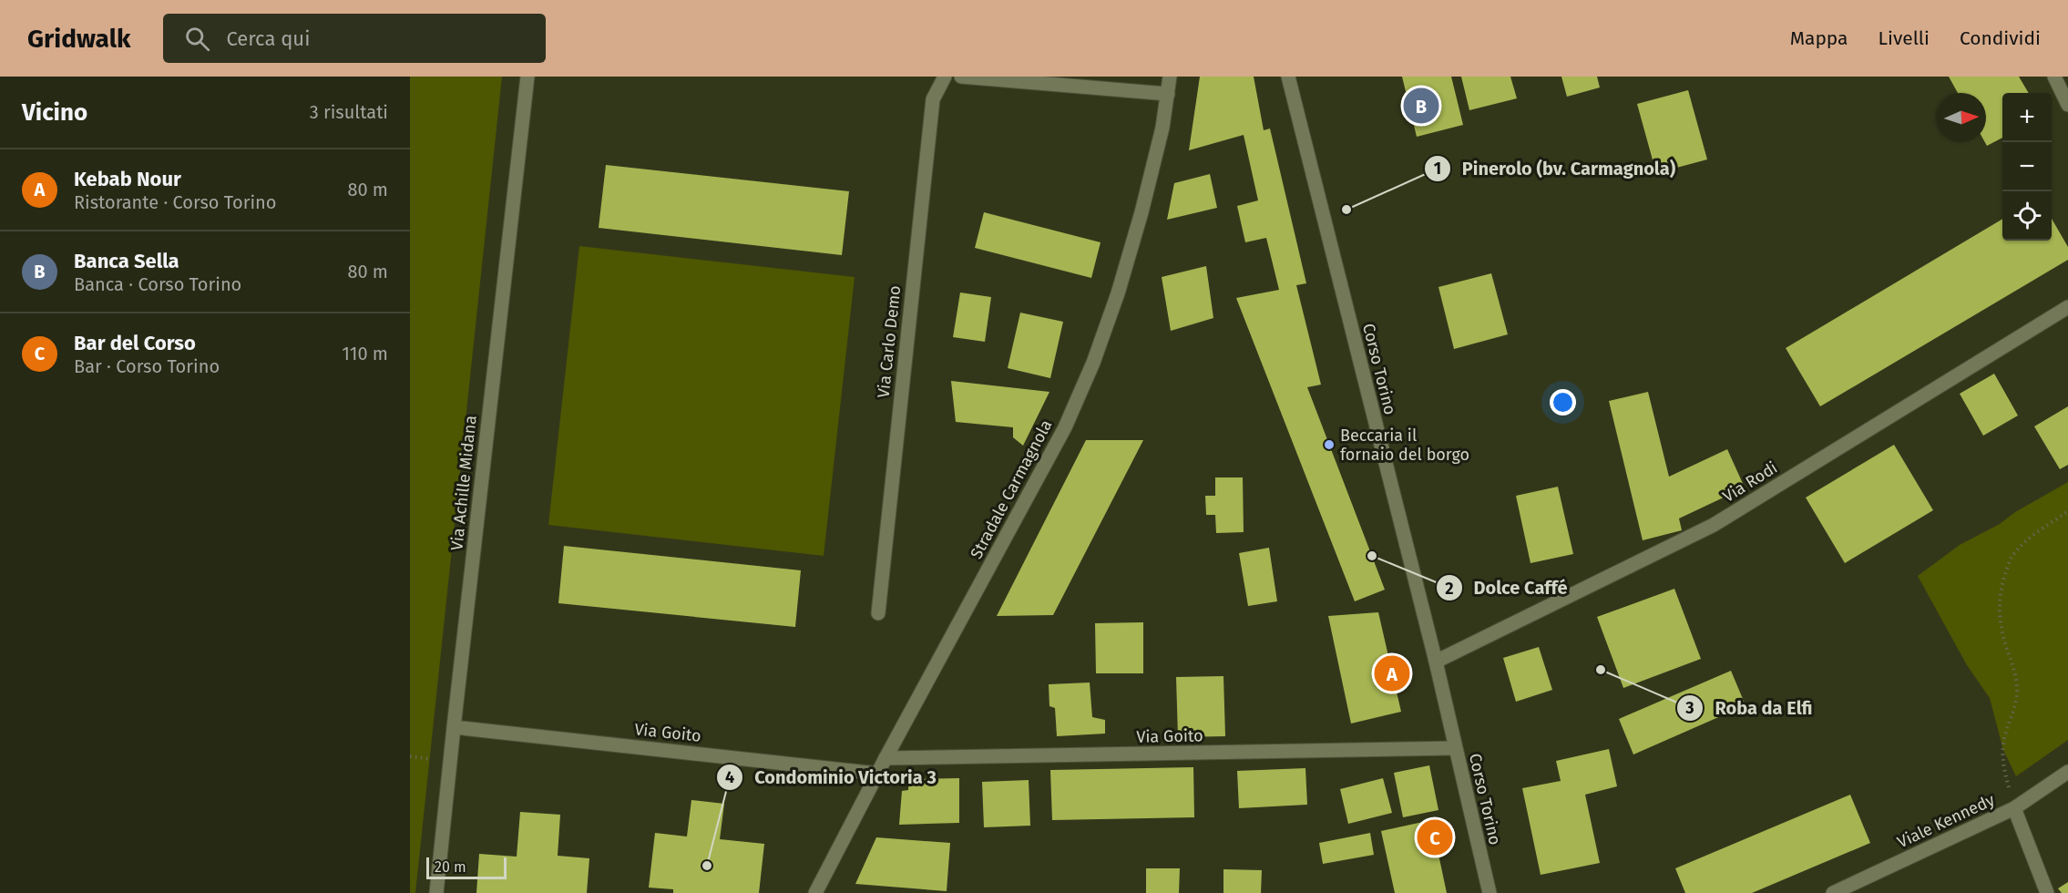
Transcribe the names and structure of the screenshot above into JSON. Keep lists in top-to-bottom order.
{
  "streets": {
    "street": [
      "Via Carlo Demo",
      "Corso Torino",
      "Via Rodi",
      "Via Achille Midana",
      "Stradale Carmagnola",
      "Via Goito",
      "Viale Kennedy"
    ]
  },
  "crossings": [
    ["Corso Torino", "Via Rodi"],
    ["Corso Torino", "Via Goito"],
    ["Via Achille Midana", "Via Goito"],
    ["Stradale Carmagnola", "Via Goito"]
  ],
  "places": [
    "Pinerolo (bv. Carmagnola)",
    "Beccaria il fornaio del borgo",
    "Dolce Caffé",
    "Roba da Elfi",
    "Condominio Victoria 3"
  ],
  "scale_bar": "20 m",
  "north": "right",
  "page": {
    "header": "Gridwalk",
    "search": "Cerca qui",
    "nav": ["Mappa", "Livelli", "Condividi"],
    "heading": ["Vicino", "3 risultati"],
    "pins": ["B", "A", "C"],
    "map_buttons": ["+", "−"],
    "list": [
      {
        "mark": "A",
        "name": "Kebab Nour",
        "note": "Ristorante · Corso Torino",
        "value": "80 m"
      },
      {
        "mark": "B",
        "name": "Banca Sella",
        "note": "Banca · Corso Torino",
        "value": "80 m"
      },
      {
        "mark": "C",
        "name": "Bar del Corso",
        "note": "Bar · Corso Torino",
        "value": "110 m"
      }
    ],
    "scale": "20 m"
  }
}
